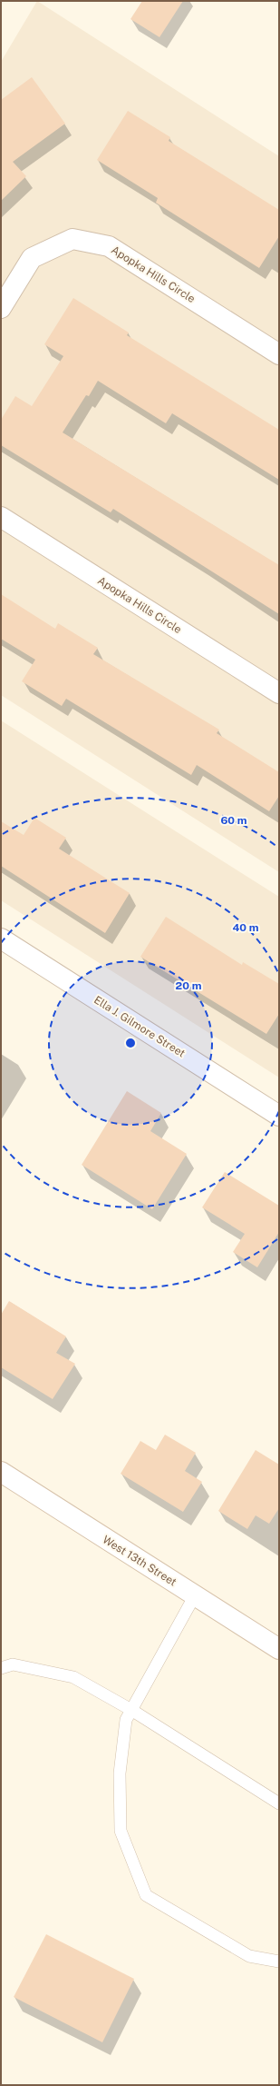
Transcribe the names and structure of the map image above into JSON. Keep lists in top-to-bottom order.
{
  "streets": {
    "street": ["Apopka Hills Circle", "Ella J. Gilmore Street", "West 13th Street"]
  },
  "rings": ["60 m", "40 m", "20 m"]
}
